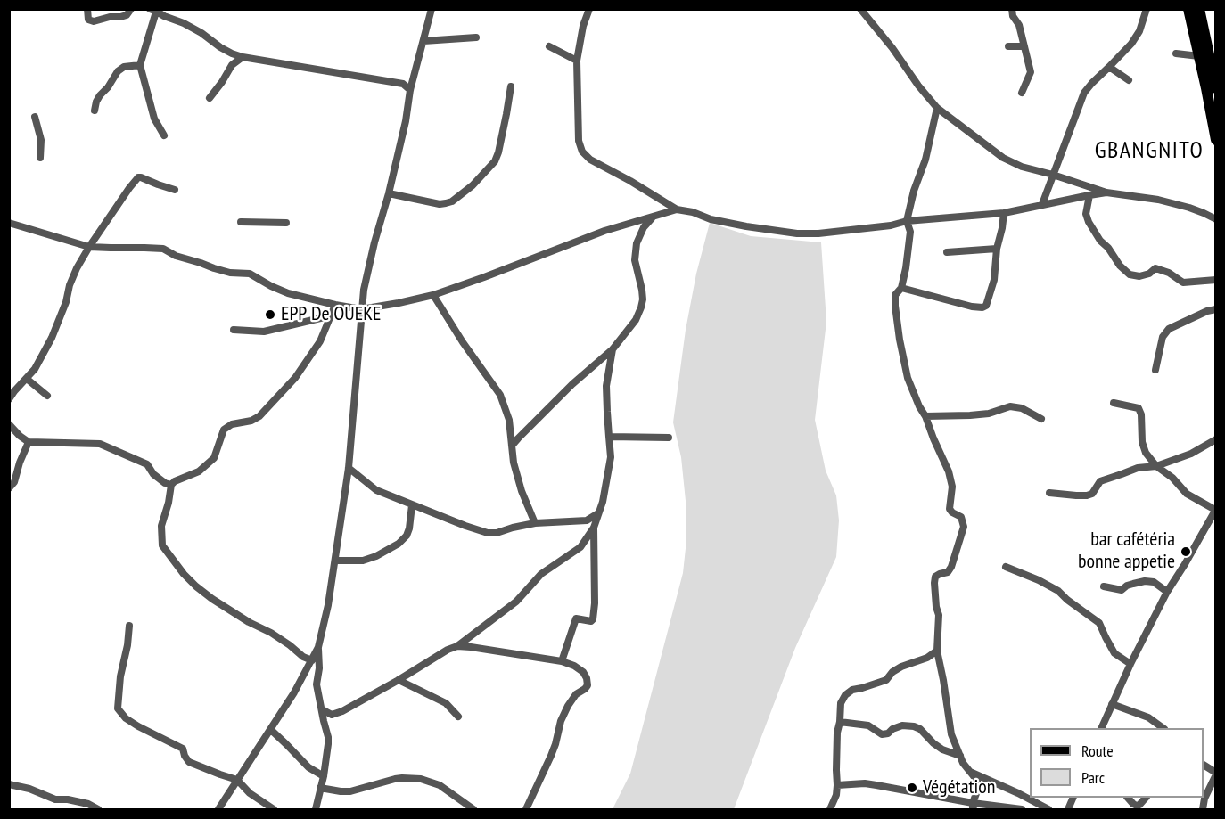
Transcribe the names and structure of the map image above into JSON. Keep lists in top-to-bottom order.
{
  "districts": ["GBANGNITO"],
  "places": ["EPP De OUEKE", "bar cafétéria bonne appetie", "Végétation"],
  "legend": ["Route", "Parc"]
}
